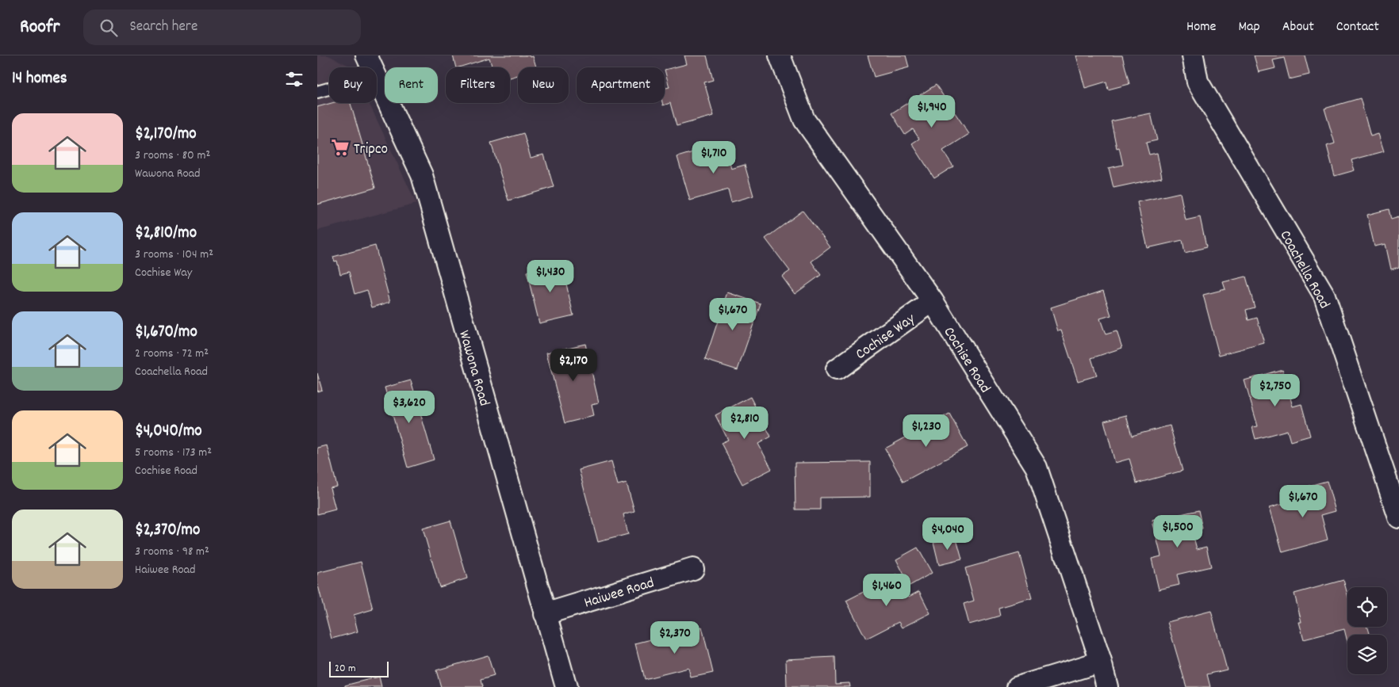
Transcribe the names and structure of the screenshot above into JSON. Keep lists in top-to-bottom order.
{
  "streets": {
    "street": [
      "Coachella Road",
      "Cochise Way",
      "Cochise Road",
      "Wawona Road",
      "Haiwee Road"
    ]
  },
  "crossings": [
    ["Cochise Way", "Cochise Road"],
    ["Wawona Road", "Haiwee Road"]
  ],
  "places": {
    "supermarket": ["Tripco"]
  },
  "scale_bar": "20 m",
  "page": {
    "header": "Roofr",
    "search": "Search here",
    "nav": [
      "Home",
      "Map",
      "About",
      "Contact"
    ],
    "heading": "14 homes",
    "chip": [
      "Buy",
      "Rent",
      "Filters",
      "New",
      "Apartment"
    ],
    "price": [
      "$1,940",
      "$1,710",
      "$1,430",
      "$1,670",
      "$2,170",
      "$2,750",
      "$3,620",
      "$2,810",
      "$1,230",
      "$1,670",
      "$1,500",
      "$4,040",
      "$1,460",
      "$2,370"
    ],
    "list": [
      {
        "name": "$2,170/mo",
        "note": "3 rooms · 80 m² · Wawona Road"
      },
      {
        "name": "$2,810/mo",
        "note": "3 rooms · 104 m² · Cochise Way"
      },
      {
        "name": "$1,670/mo",
        "note": "2 rooms · 72 m² · Coachella Road"
      },
      {
        "name": "$4,040/mo",
        "note": "5 rooms · 173 m² · Cochise Road"
      },
      {
        "name": "$2,370/mo",
        "note": "3 rooms · 98 m² · Haiwee Road"
      }
    ],
    "scale": "20 m"
  }
}
